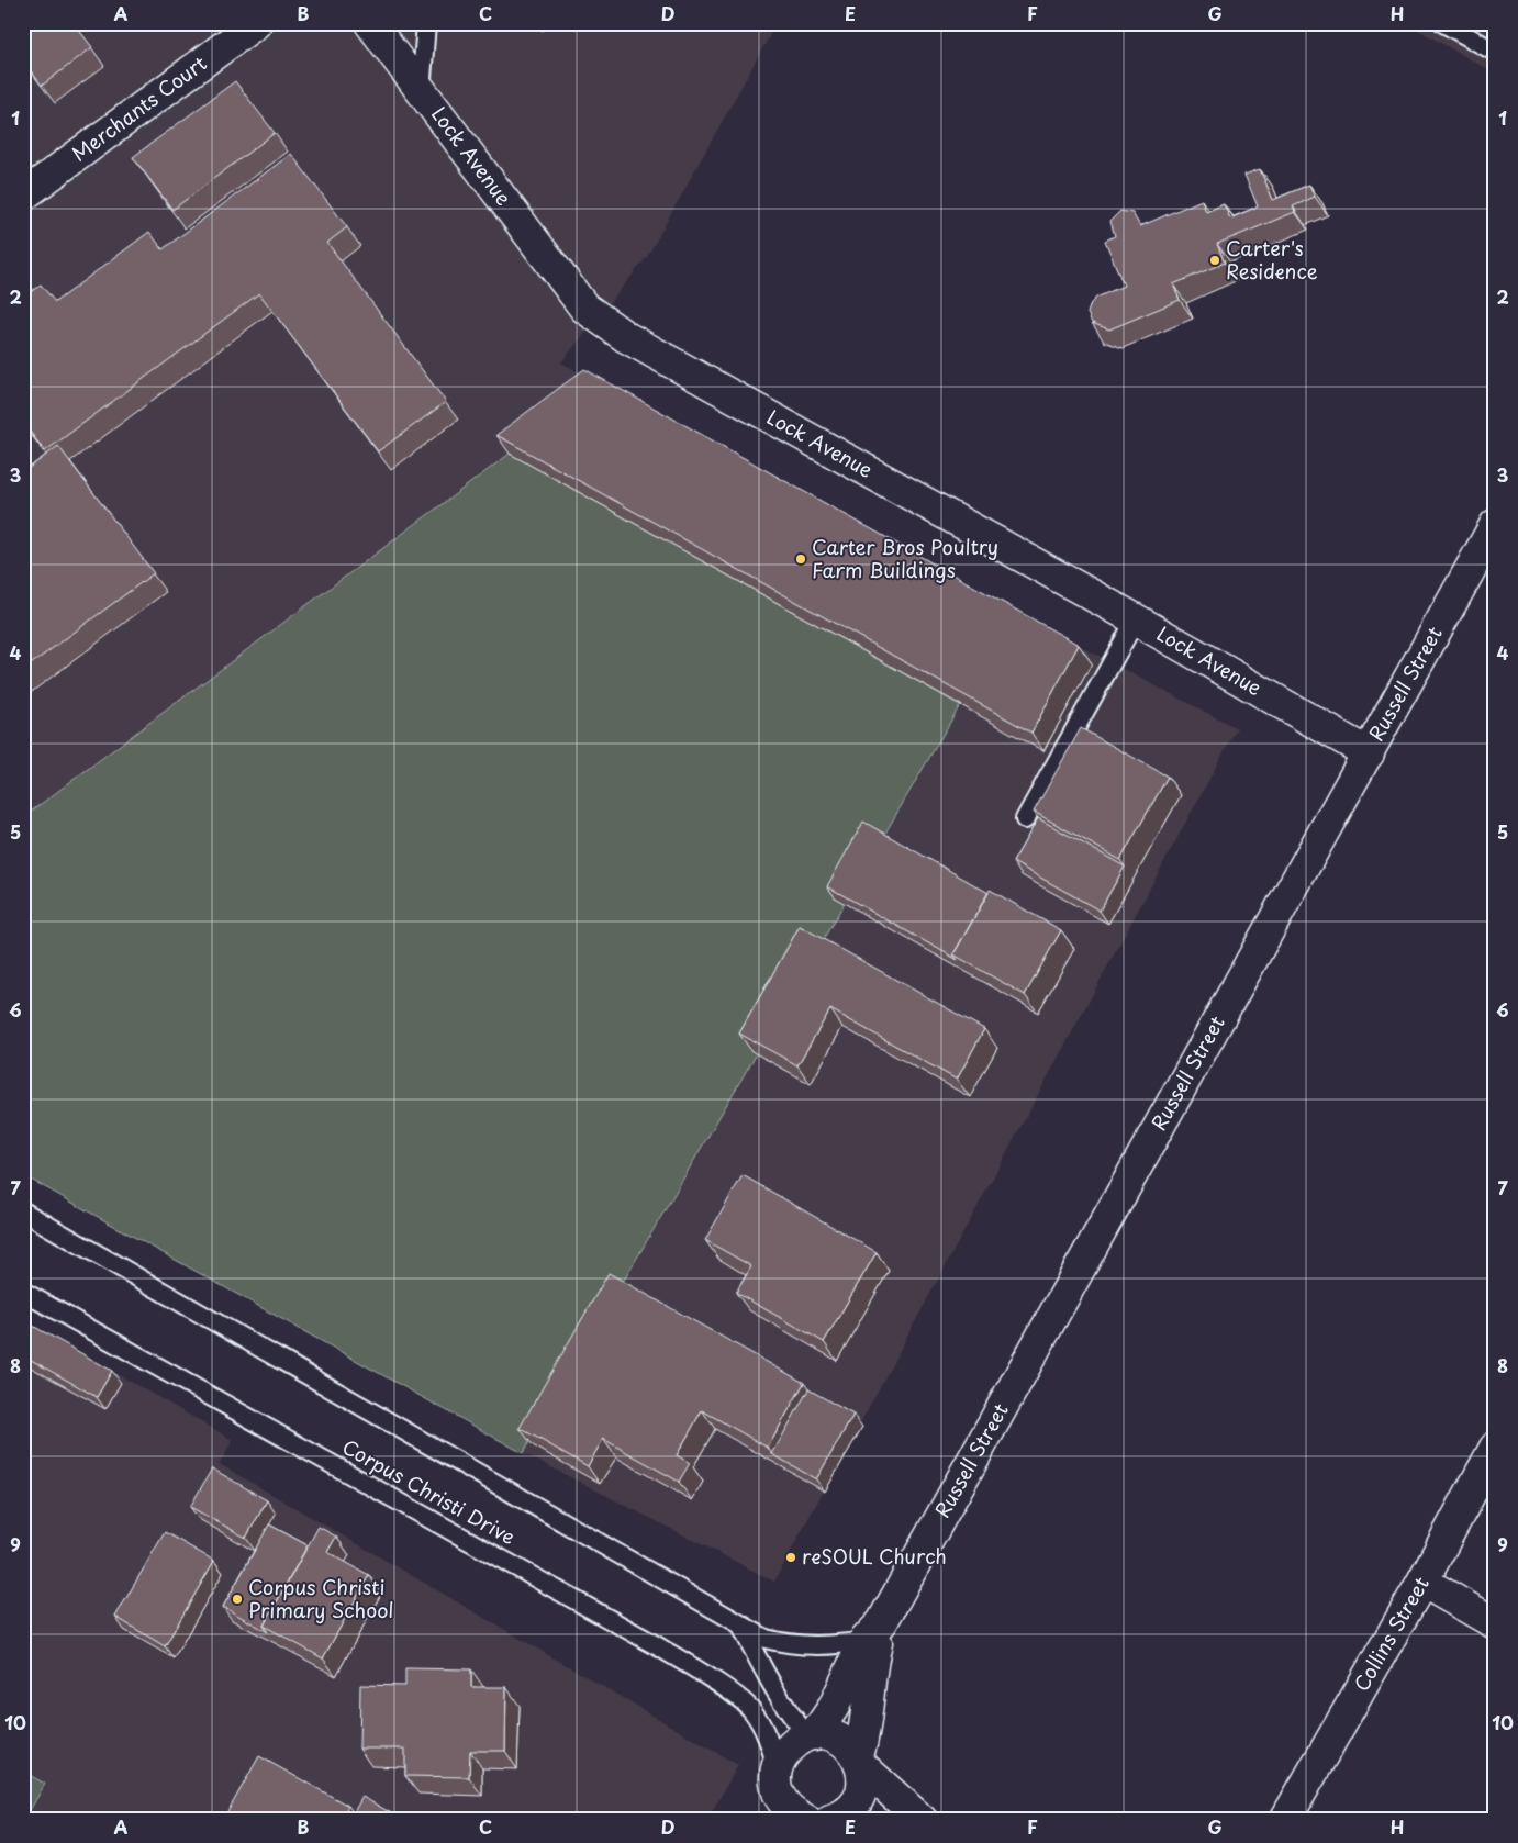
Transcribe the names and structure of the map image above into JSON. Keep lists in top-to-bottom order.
{
  "streets": {
    "street": [
      "Merchants Court",
      "Lock Avenue",
      "Russell Street",
      "Collins Street"
    ],
    "lane": ["Corpus Christi Drive"]
  },
  "crossings": [
    ["Lock Avenue", "Russell Street"],
    ["Russell Street", "Corpus Christi Drive"]
  ],
  "places": [
    "Carter's Residence",
    "Carter Bros Poultry Farm Buildings",
    "reSOUL Church",
    "Corpus Christi Primary School"
  ],
  "grid": {
    "columns": [
      "A",
      "B",
      "C",
      "D",
      "E",
      "F",
      "G",
      "H"
    ],
    "rows": [
      "1",
      "2",
      "3",
      "4",
      "5",
      "6",
      "7",
      "8",
      "9",
      "10"
    ]
  }
}
